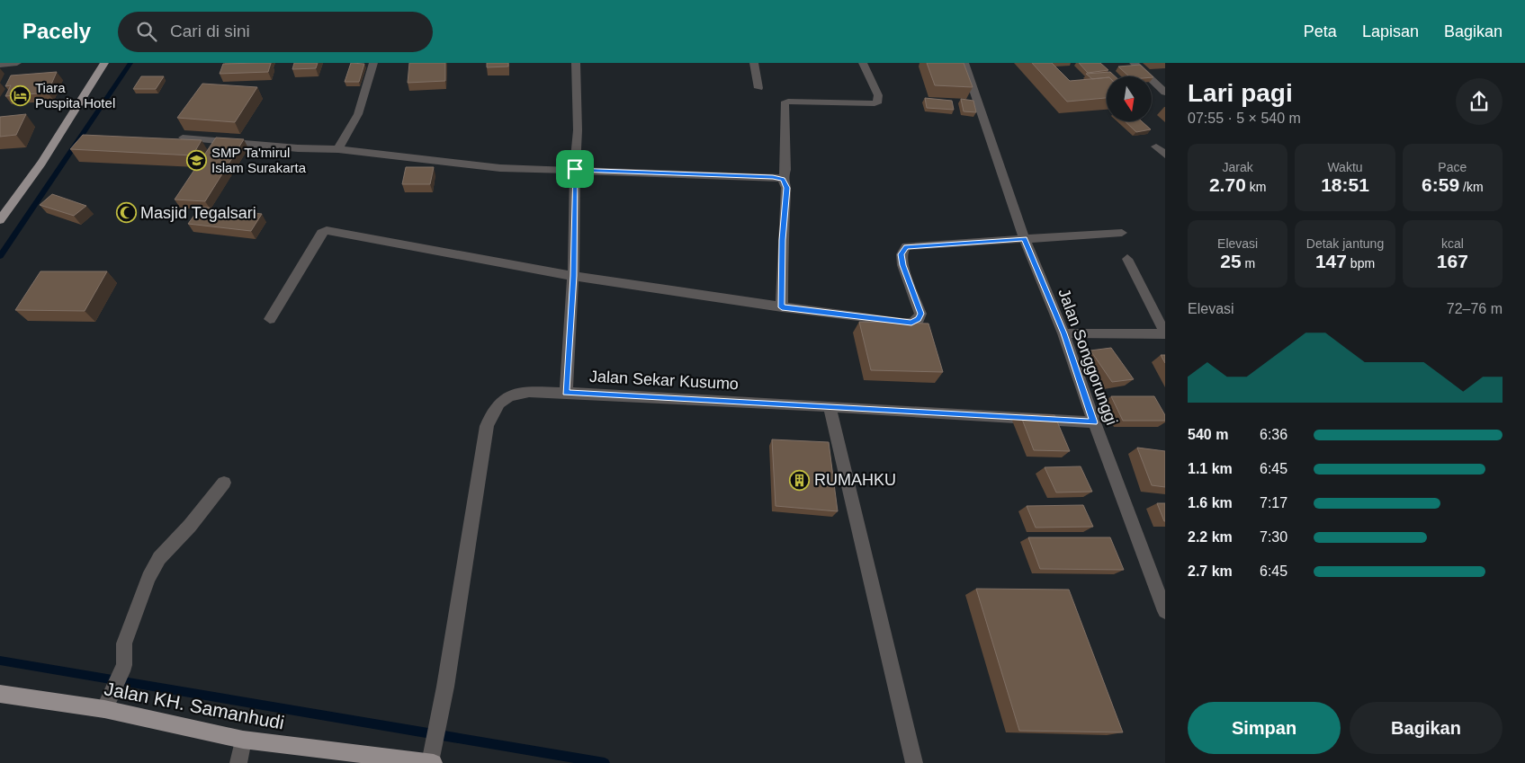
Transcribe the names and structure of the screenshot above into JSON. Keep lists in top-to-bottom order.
{
  "streets": {
    "main road": ["Jalan KH. Samanhudi"],
    "street": ["Jalan Songgorunggi", "Jalan Sekar Kusumo"]
  },
  "crossings": [
    ["Jalan Songgorunggi", "Jalan Sekar Kusumo"],
    ["Jalan Sekar Kusumo", "Jalan KH. Samanhudi"]
  ],
  "places": {
    "hotel": ["Tiara Puspita Hotel"],
    "school or university": ["SMP Ta'mirul Islam Surakarta"],
    "mosque": ["Masjid Tegalsari"],
    "building": ["RUMAHKU"]
  },
  "north": "bottom",
  "page": {
    "header": "Pacely",
    "search": "Cari di sini",
    "nav": ["Peta", "Lapisan", "Bagikan"],
    "heading": ["Lari pagi", "07:55 · 5 × 540 m"],
    "stats": [
      ["Jarak", "2.70 km"],
      ["Waktu", "18:51"],
      ["Pace", "6:59 /km"],
      ["Elevasi", "25 m"],
      ["Detak jantung", "147 bpm"],
      ["kcal", "167"]
    ],
    "chart": ["Elevasi", "72–76 m"],
    "list": [
      {
        "name": "540 m",
        "note": "6:36"
      },
      {
        "name": "1.1 km",
        "note": "6:45"
      },
      {
        "name": "1.6 km",
        "note": "7:17"
      },
      {
        "name": "2.2 km",
        "note": "7:30"
      },
      {
        "name": "2.7 km",
        "note": "6:45"
      }
    ],
    "buttons": ["Simpan", "Bagikan"]
  }
}
